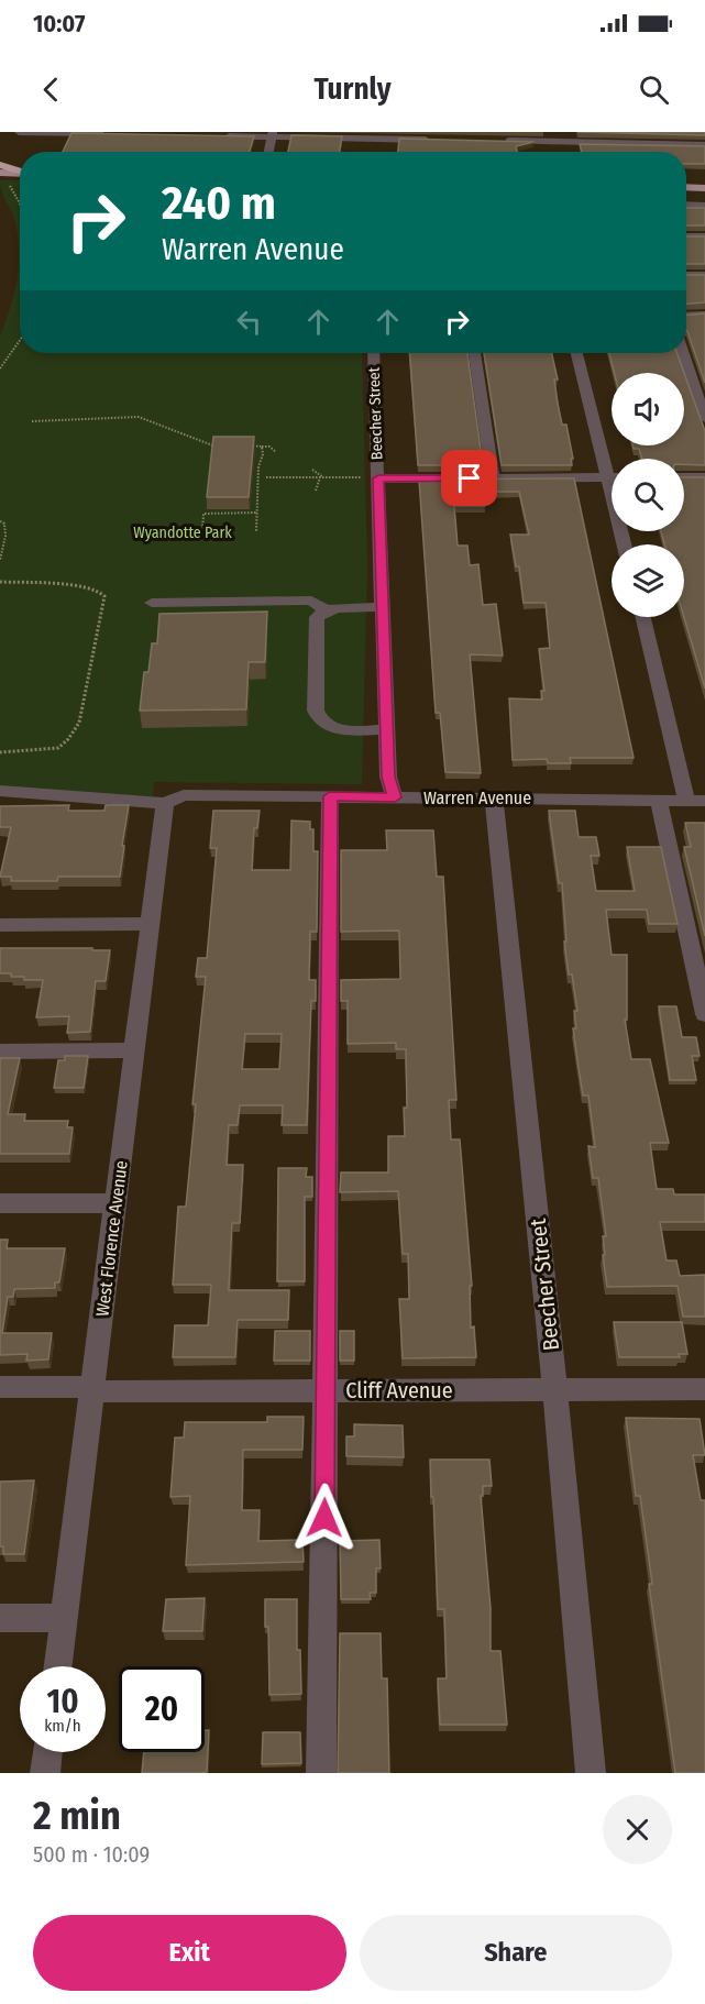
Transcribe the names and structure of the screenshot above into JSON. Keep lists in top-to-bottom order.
{
  "streets": {
    "street": [
      "Beecher Street",
      "Warren Avenue",
      "West Florence Avenue",
      "Cliff Avenue"
    ]
  },
  "crossings": [
    ["Beecher Street", "Warren Avenue"],
    ["Beecher Street", "Cliff Avenue"],
    ["Warren Avenue", "West Florence Avenue"],
    ["West Florence Avenue", "Cliff Avenue"]
  ],
  "parks": ["Wyandotte Park"],
  "page": {
    "status": "10:07",
    "header": "Turnly",
    "turn": ["240 m", "Warren Avenue"],
    "speed": "10 km/h",
    "limit": "20",
    "heading": ["2 min", "500 m · 10:09"],
    "buttons": ["Exit", "Share"]
  }
}
